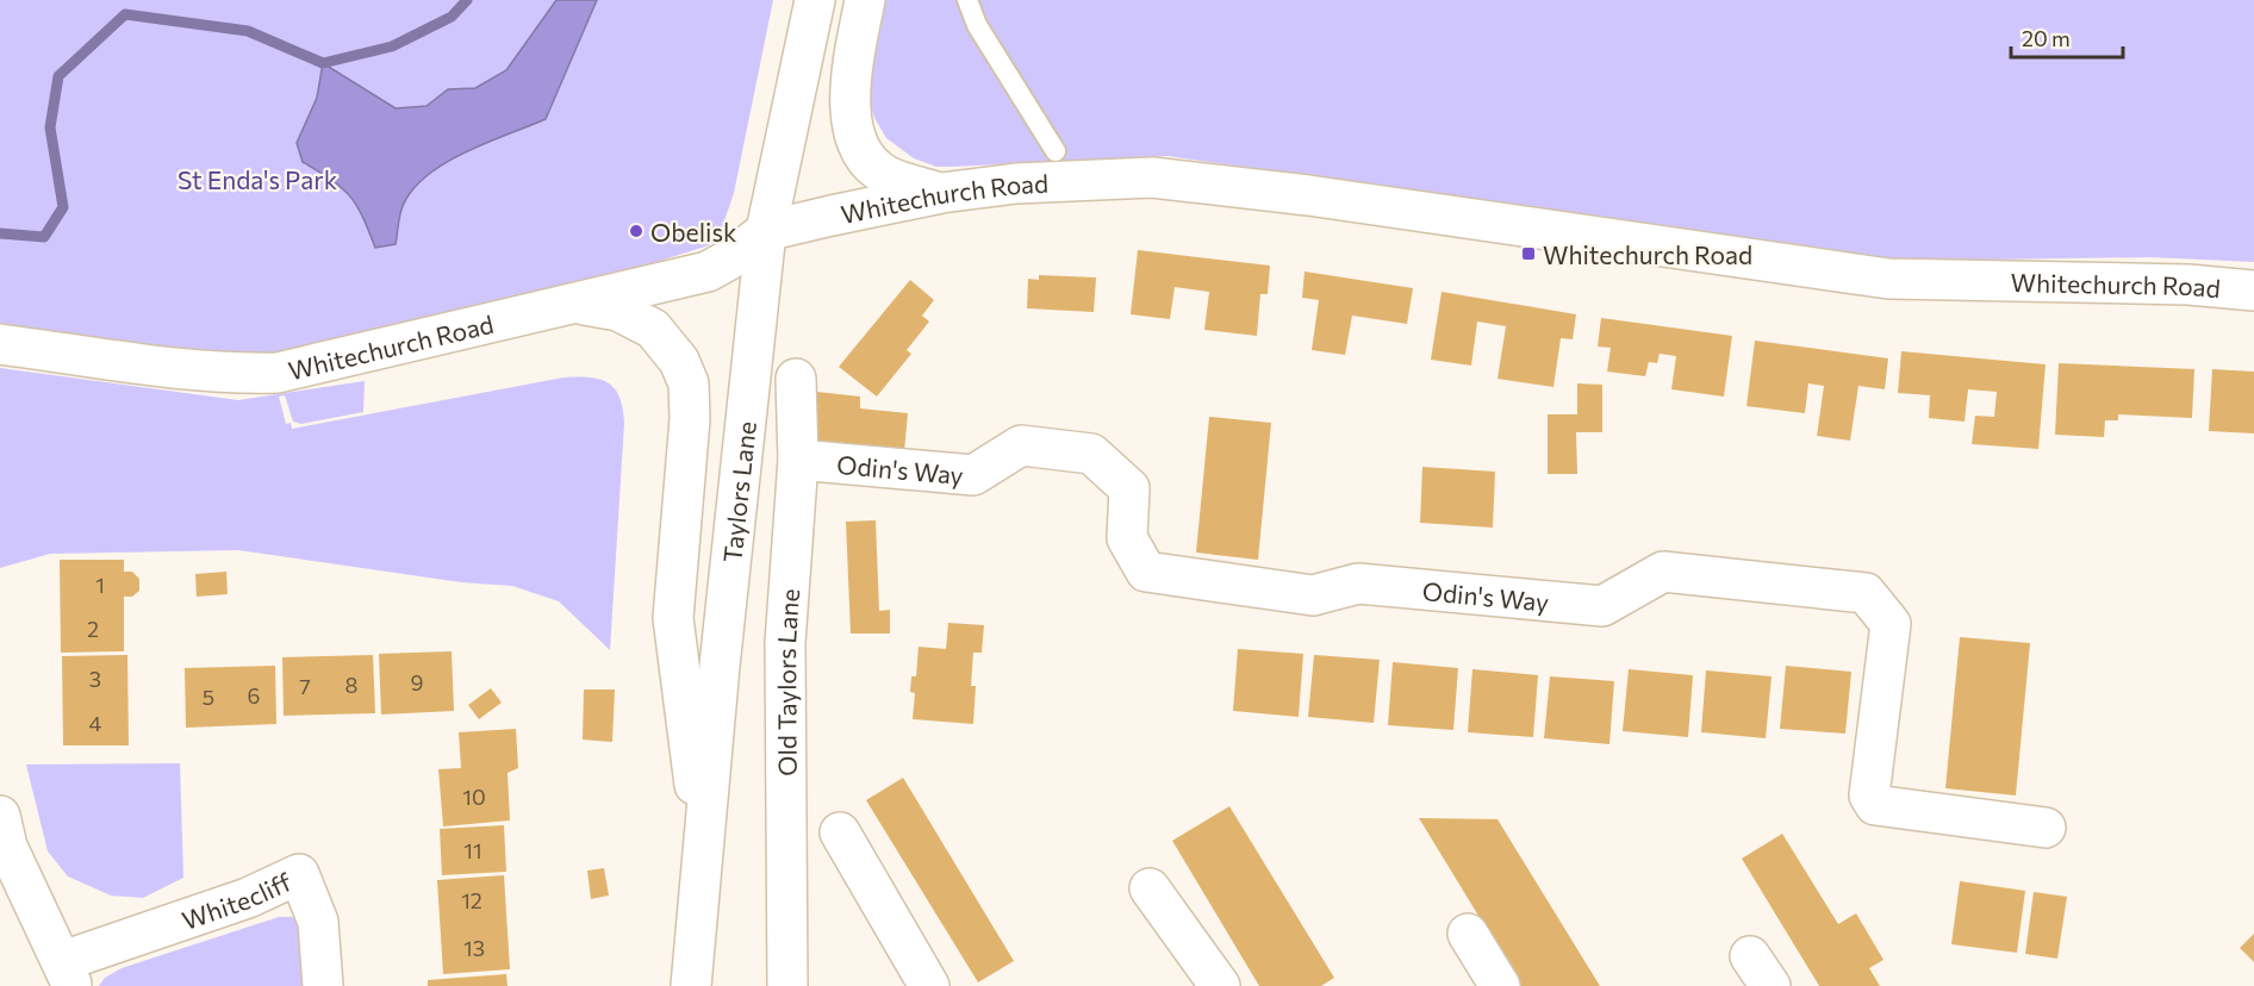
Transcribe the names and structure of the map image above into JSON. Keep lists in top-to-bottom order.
{
  "streets": {
    "street": [
      "Whitechurch Road",
      "Odin's Way",
      "Taylors Lane",
      "Old Taylors Lane",
      "Whitecliff"
    ]
  },
  "crossings": [
    ["Whitechurch Road", "Taylors Lane"],
    ["Odin's Way", "Old Taylors Lane"]
  ],
  "parks": ["St Enda's Park"],
  "places": {
    "other": ["Obelisk"],
    "transit": ["Whitechurch Road"]
  },
  "house_numbers": [
    "1",
    "2",
    "3",
    "9",
    "8",
    "7",
    "6",
    "5",
    "4",
    "10",
    "11",
    "12",
    "13"
  ],
  "scale_bar": "20 m"
}
